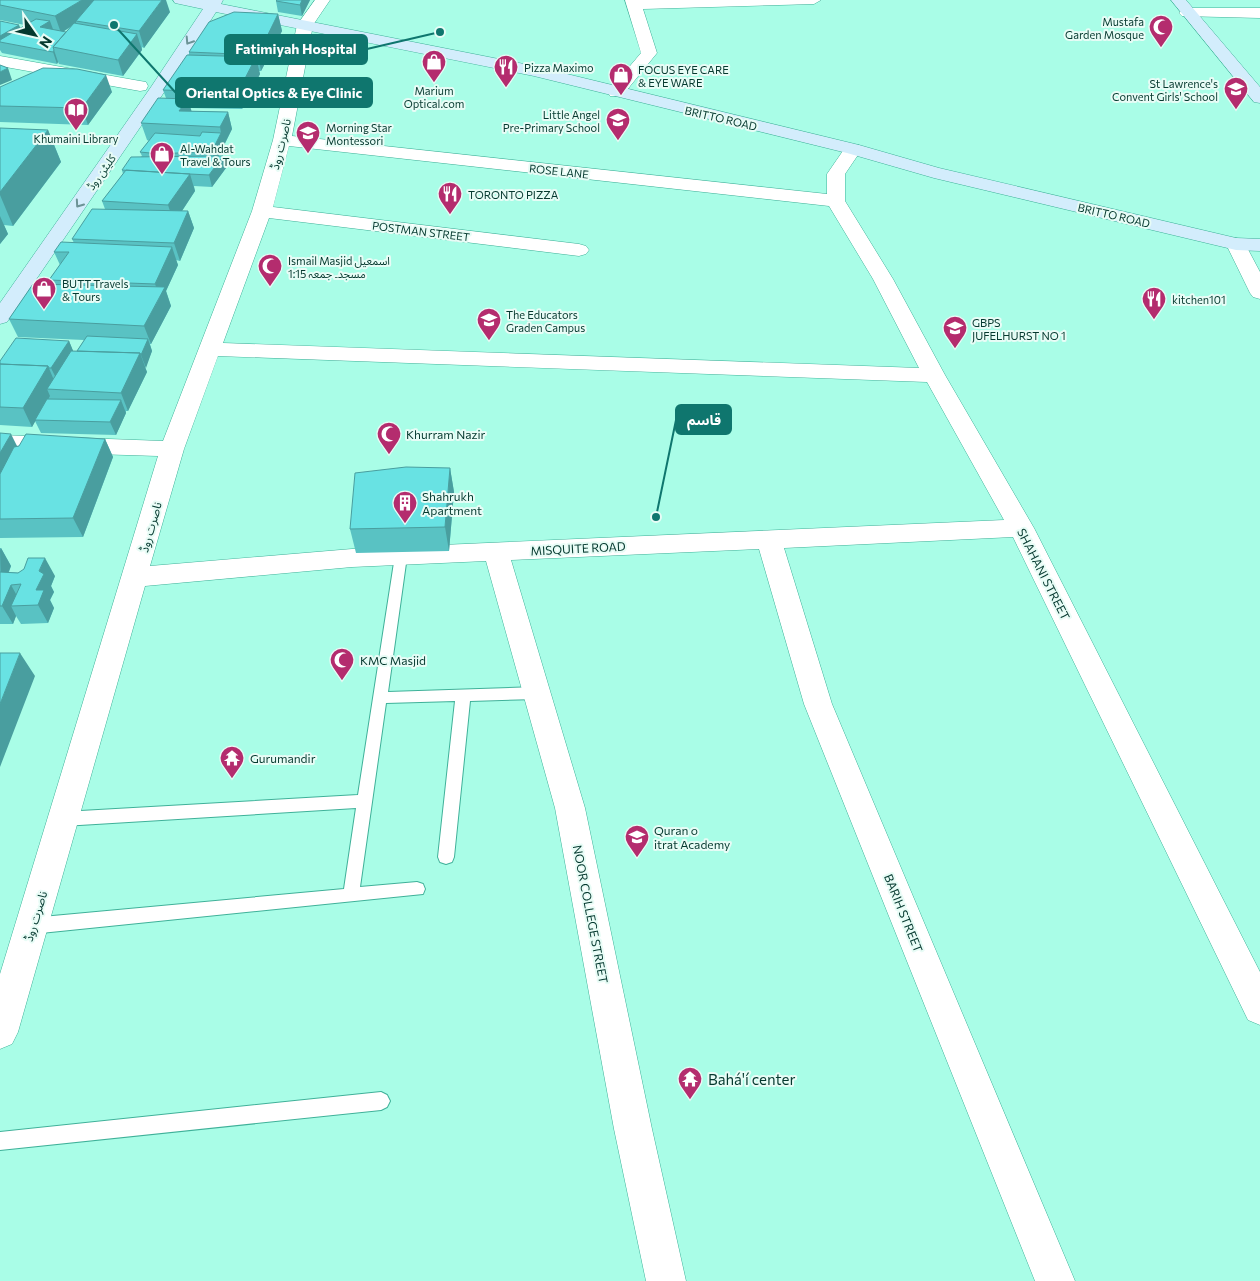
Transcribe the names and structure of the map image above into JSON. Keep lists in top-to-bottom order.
{
  "streets": {
    "street": [
      "BRITTO ROAD",
      "ناصرت روڈ",
      "ROSE LANE",
      "کلیٹن روڈ",
      "POSTMAN STREET",
      "MISQUITE ROAD",
      "SHAHANI STREET",
      "BARIH STREET",
      "NOOR COLLEGE STREET"
    ]
  },
  "crossings": [
    ["BRITTO ROAD", "ناصرت روڈ"],
    ["BRITTO ROAD", "کلیٹن روڈ"],
    ["ناصرت روڈ", "ROSE LANE"],
    ["ناصرت روڈ", "POSTMAN STREET"],
    ["ناصرت روڈ", "MISQUITE ROAD"],
    ["ROSE LANE", "SHAHANI STREET"],
    ["MISQUITE ROAD", "SHAHANI STREET"],
    ["MISQUITE ROAD", "BARIH STREET"],
    ["MISQUITE ROAD", "NOOR COLLEGE STREET"]
  ],
  "places": {
    "other": ["Oriental Optics & Eye Clinic", "Fatimiyah Hospital", "قاسم"],
    "mosque": [
      "Mustafa Garden Mosque",
      "Ismail Masjid اسمعیل مسجد۔ جمعہ 1:15",
      "Khurram Nazir",
      "KMC Masjid"
    ],
    "shop": [
      "Marium Optical.com",
      "FOCUS EYE CARE & EYE WARE",
      "Al-Wahdat Travel & Tours",
      "BUTT Travels & Tours"
    ],
    "restaurant": ["Pizza Maximo", "TORONTO PIZZA", "kitchen101"],
    "school or university": [
      "St Lawrence's Convent Girls' School",
      "Little Angel Pre-Primary School",
      "Morning Star Montessori",
      "The Educators Graden Campus",
      "GBPS JUFELHURST NO 1",
      "Quran o itrat Academy"
    ],
    "library": ["Khumaini Library"],
    "building": ["Shahrukh Apartment"],
    "temple": ["Gurumandir", "Bahá'í center"]
  },
  "north": "bottom right"
}
